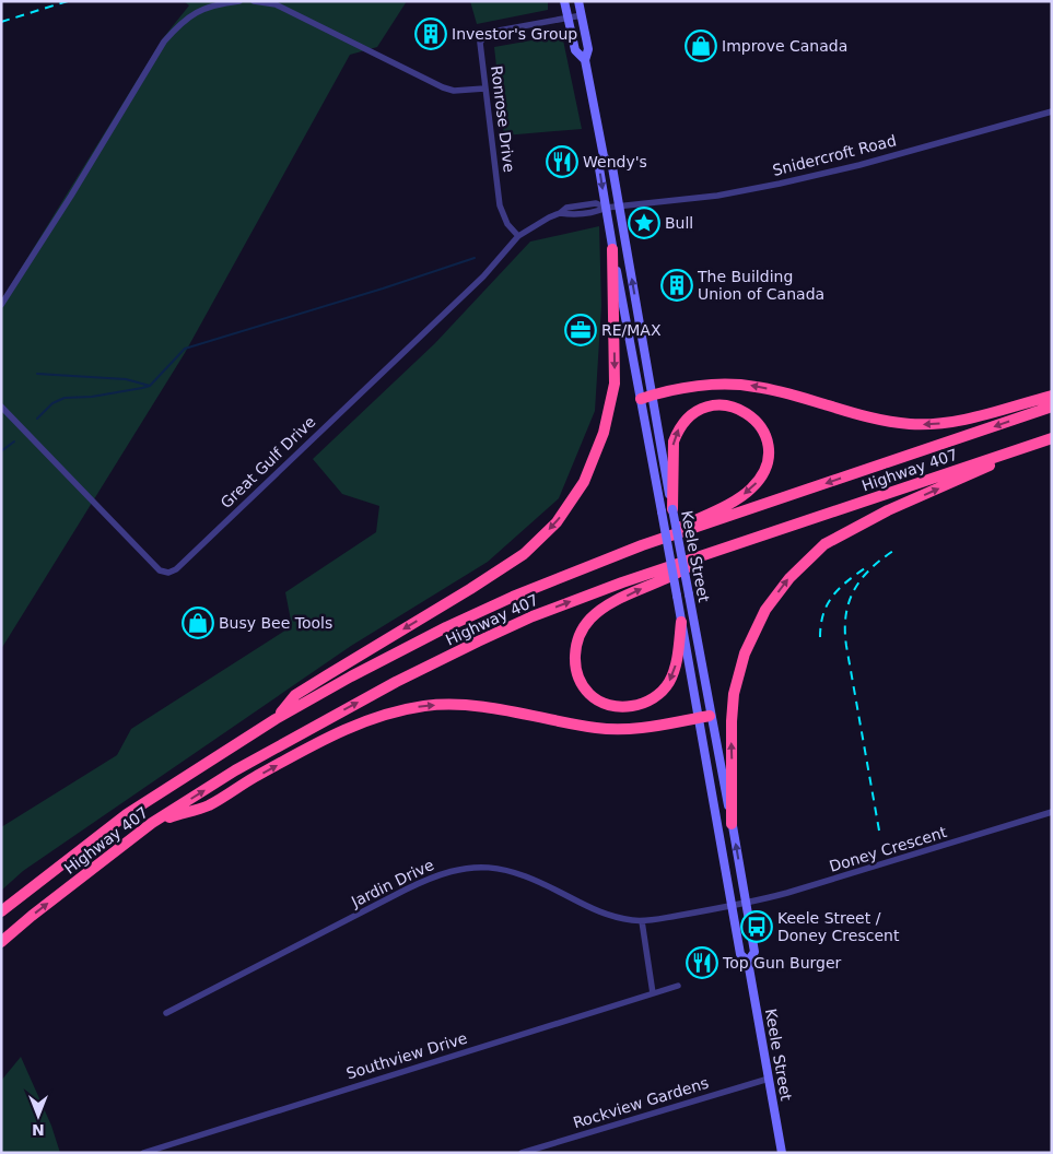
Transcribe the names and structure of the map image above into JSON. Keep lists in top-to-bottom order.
{
  "streets": {
    "highway": ["Highway 407"],
    "main road": ["Keele Street"],
    "street": [
      "Ronrose Drive",
      "Snidercroft Road",
      "Great Gulf Drive",
      "Doney Crescent",
      "Jardin Drive",
      "Southview Drive",
      "Rockview Gardens"
    ]
  },
  "crossings": [
    ["Ronrose Drive", "Great Gulf Drive"],
    ["Ronrose Drive", "Keele Street"],
    ["Snidercroft Road", "Great Gulf Drive"],
    ["Snidercroft Road", "Keele Street"],
    ["Great Gulf Drive", "Keele Street"],
    ["Keele Street", "Doney Crescent"],
    ["Keele Street", "Jardin Drive"],
    ["Keele Street", "Rockview Gardens"],
    ["Doney Crescent", "Jardin Drive"]
  ],
  "places": {
    "building": ["Investor's Group", "The Building Union of Canada"],
    "shop": ["Improve Canada", "Busy Bee Tools"],
    "restaurant": ["Wendy's", "Top Gun Burger"],
    "place": ["Bull"],
    "office": ["RE/MAX"],
    "bus stop": ["Keele Street / Doney Crescent"]
  },
  "north": "bottom"
}
